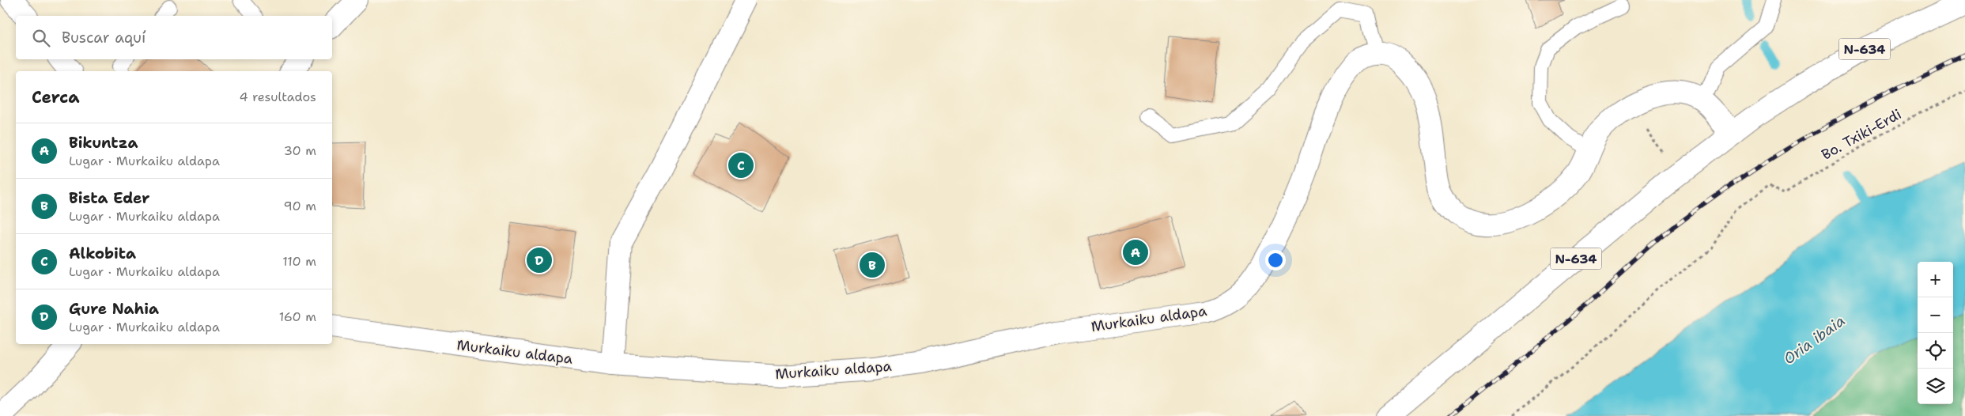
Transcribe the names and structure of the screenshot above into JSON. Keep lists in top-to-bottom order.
{
  "streets": {
    "main road": ["N-634", "Murkaiku aldapa"],
    "path": ["Bo. Txiki-Erdi"]
  },
  "water": ["Oria ibaia"],
  "page": {
    "search": "Buscar aquí",
    "heading": ["Cerca", "4 resultados"],
    "list": [
      {
        "mark": "A",
        "name": "Bikuntza",
        "note": "Lugar · Murkaiku aldapa",
        "value": "30 m"
      },
      {
        "mark": "B",
        "name": "Bista Eder",
        "note": "Lugar · Murkaiku aldapa",
        "value": "90 m"
      },
      {
        "mark": "C",
        "name": "Alkobita",
        "note": "Lugar · Murkaiku aldapa",
        "value": "110 m"
      },
      {
        "mark": "D",
        "name": "Gure Nahia",
        "note": "Lugar · Murkaiku aldapa",
        "value": "160 m"
      }
    ],
    "pins": [
      "C",
      "A",
      "D",
      "B"
    ],
    "map_buttons": ["+", "−"]
  }
}
